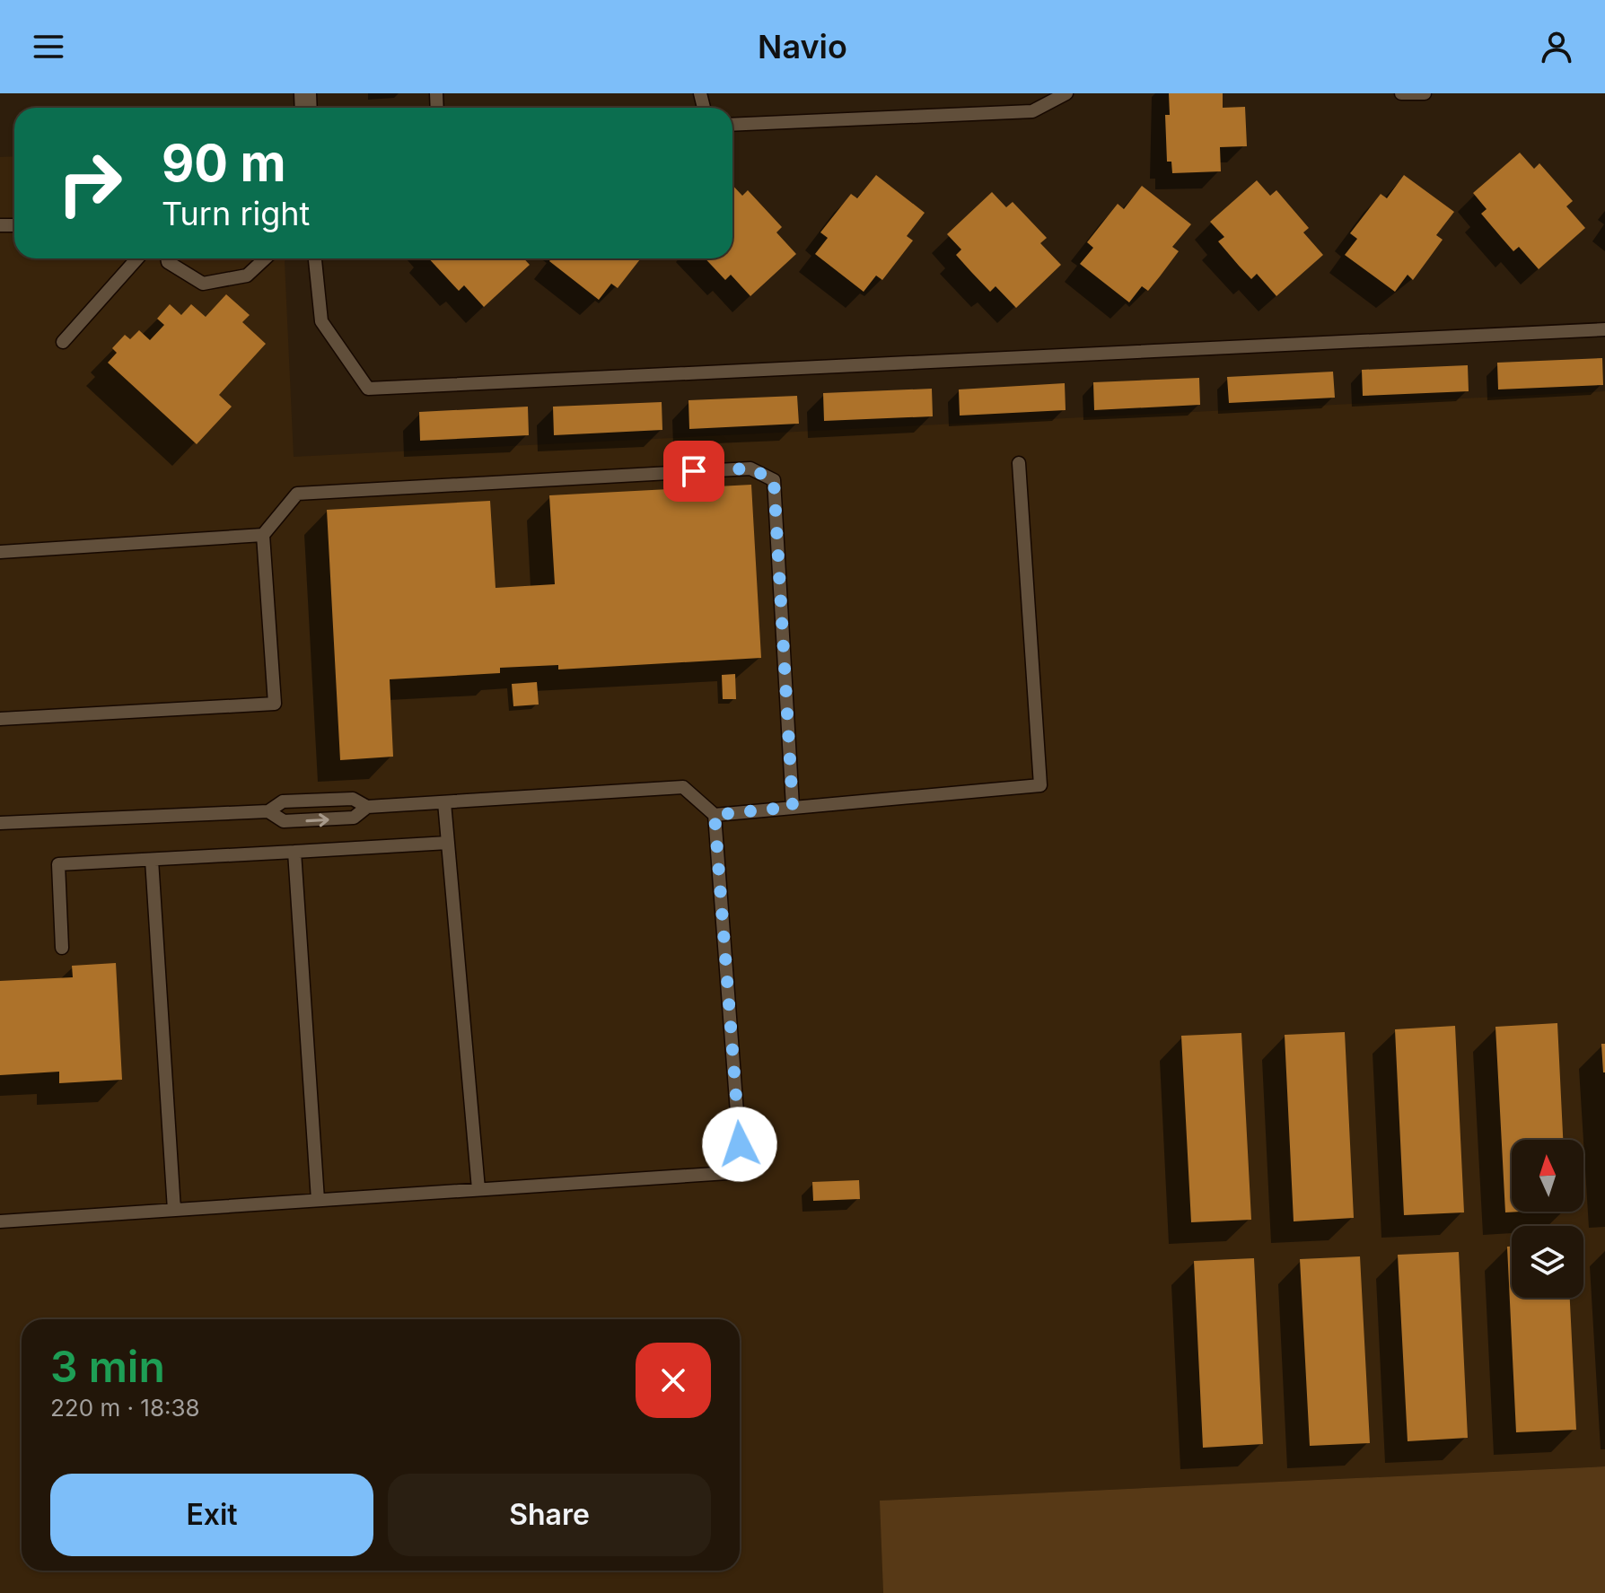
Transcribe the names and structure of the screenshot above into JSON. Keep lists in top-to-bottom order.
{
  "north": "top",
  "page": {
    "header": "Navio",
    "turn": ["90 m", "Turn right"],
    "heading": ["3 min", "220 m · 18:38"],
    "buttons": ["Exit", "Share"]
  }
}
